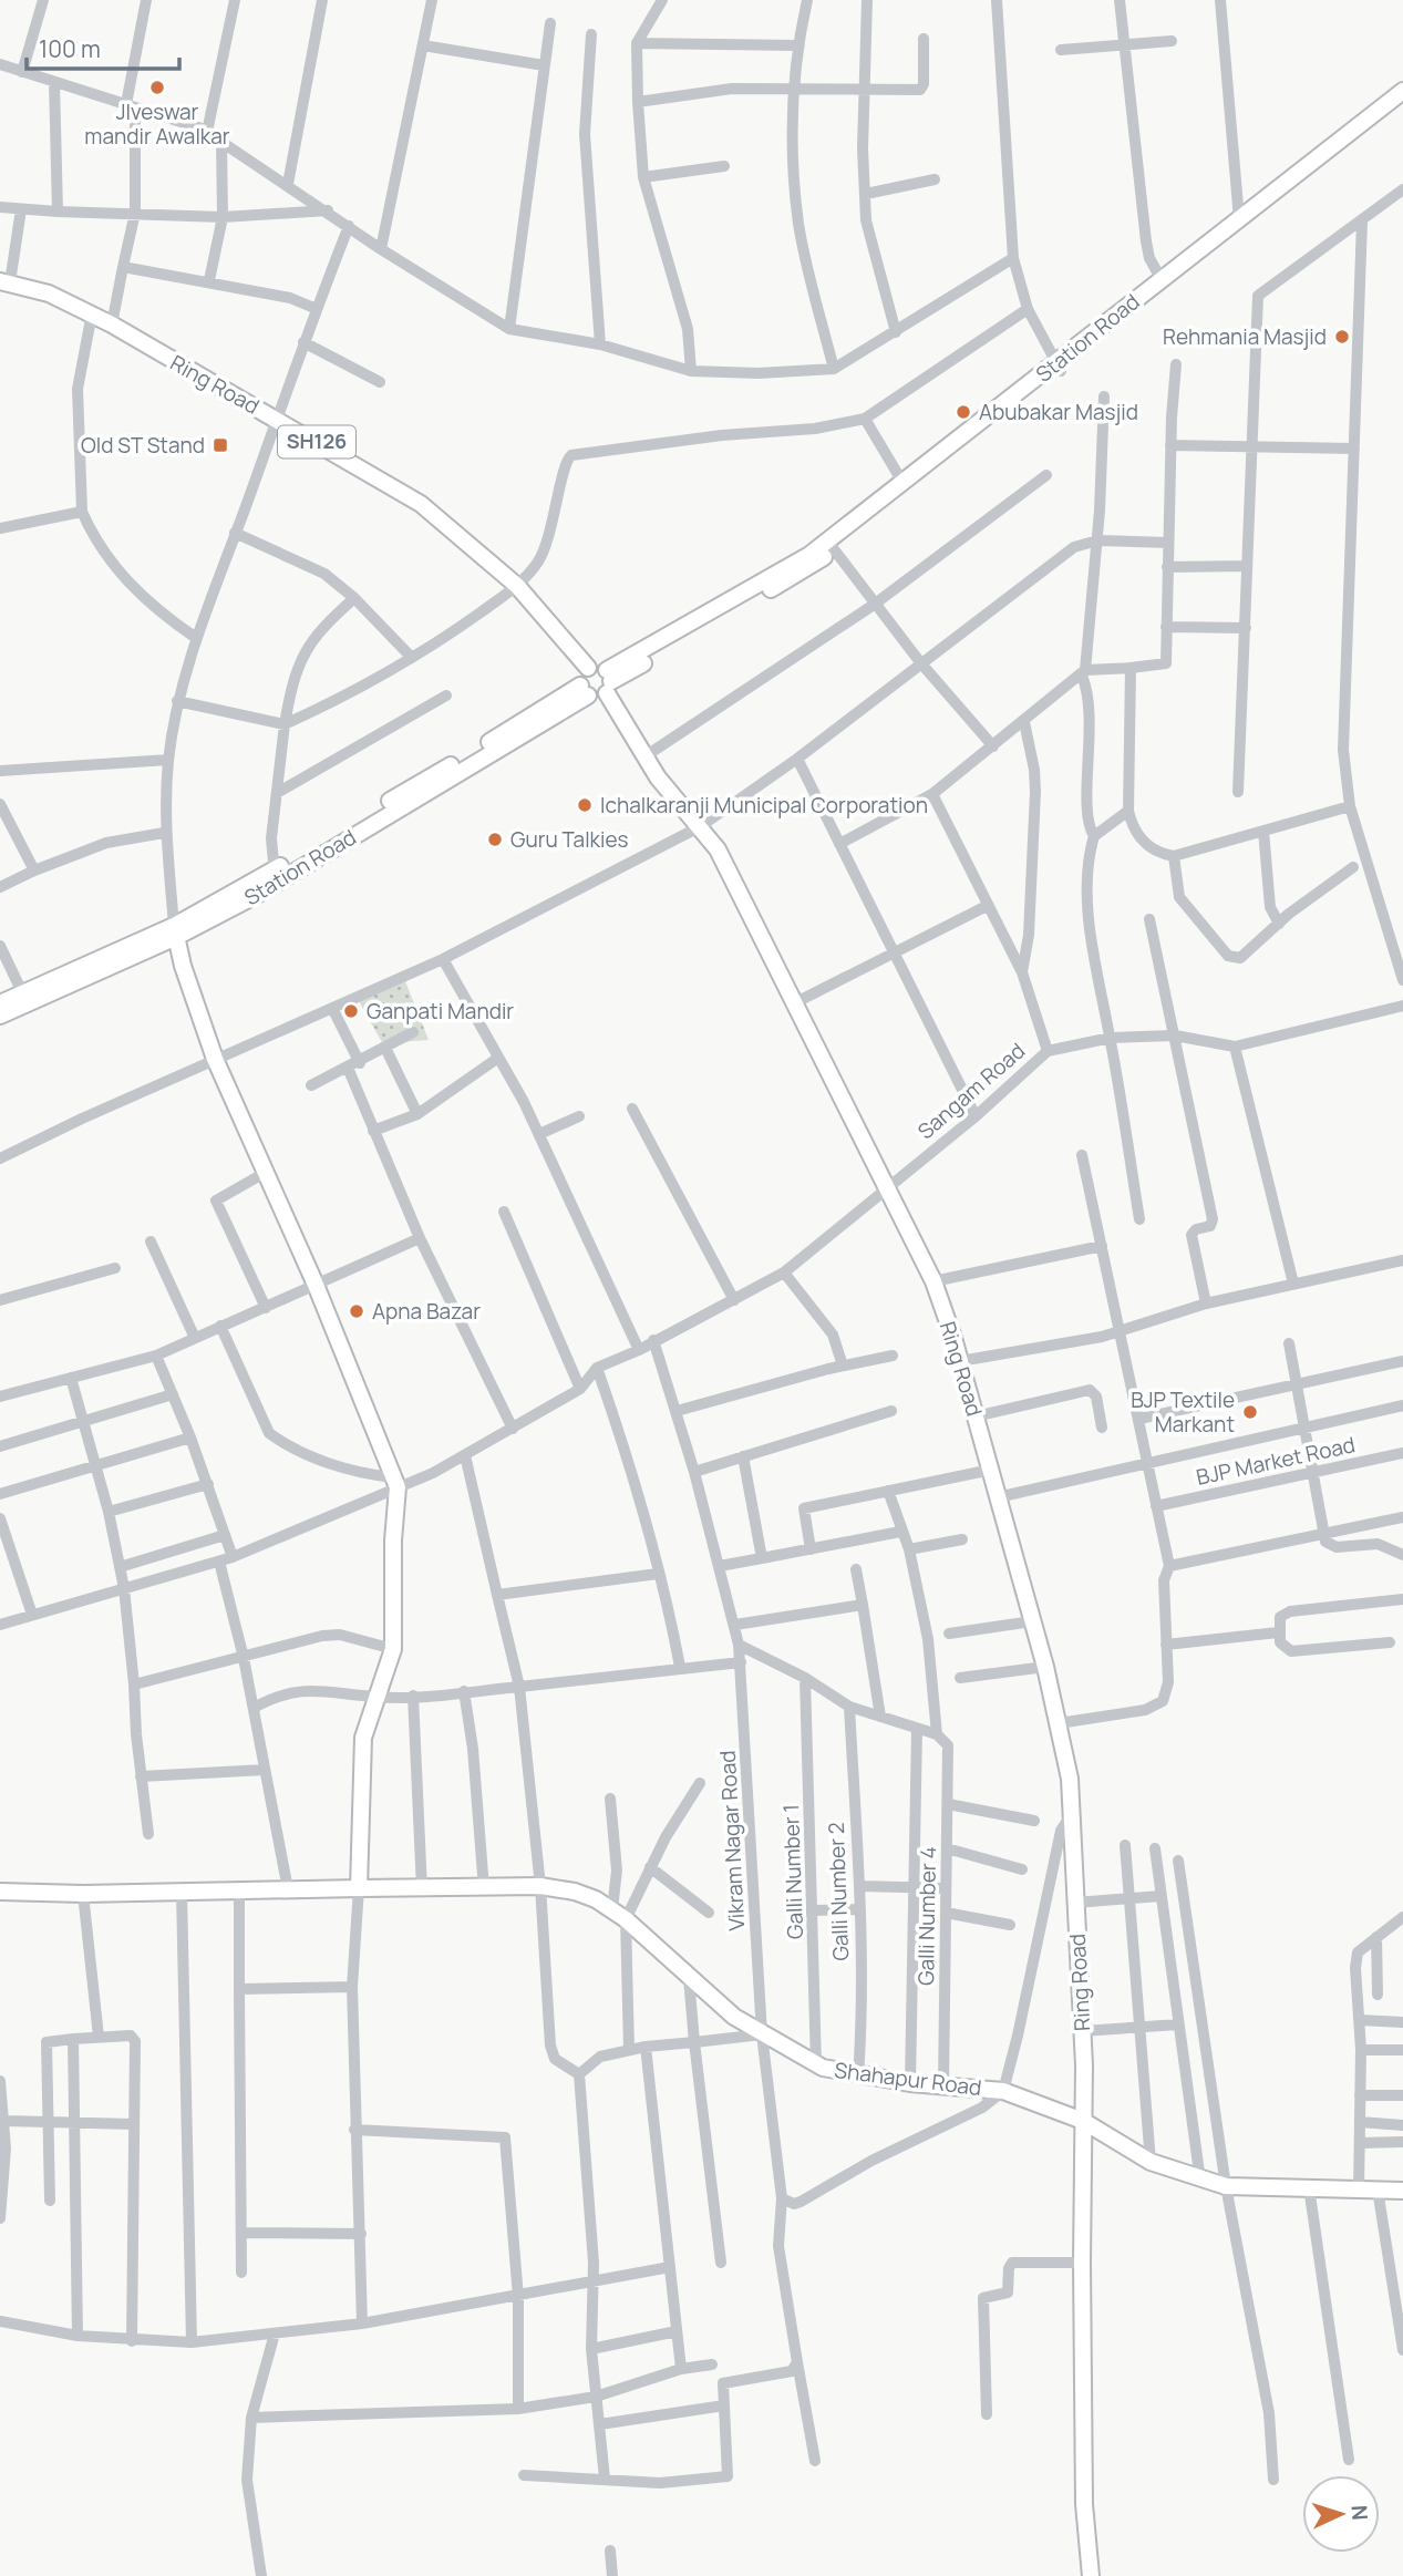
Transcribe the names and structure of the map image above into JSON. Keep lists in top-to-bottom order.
{
  "streets": {
    "main road": [
      "Station Road",
      "Ring Road",
      "SH126",
      "Shahapur Road"
    ],
    "street": [
      "Sangam Road",
      "BJP Market Road",
      "Vikram Nagar Road",
      "Galli Number 1",
      "Galli Number 2",
      "Galli Number 4"
    ]
  },
  "crossings": [
    ["Station Road", "Ring Road"],
    ["Ring Road", "Sangam Road"],
    ["Ring Road", "Shahapur Road"],
    ["Sangam Road", "Vikram Nagar Road"],
    ["Vikram Nagar Road", "Shahapur Road"],
    ["Galli Number 1", "Shahapur Road"],
    ["Galli Number 2", "Shahapur Road"],
    ["Galli Number 4", "Shahapur Road"]
  ],
  "places": {
    "other": [
      "JIveswar mandir Awalkar",
      "Rehmania Masjid",
      "Abubakar Masjid",
      "Ichalkaranji Municipal Corporation",
      "Guru Talkies",
      "Ganpati Mandir",
      "Apna Bazar",
      "BJP Textile Markant"
    ],
    "transit": ["Old ST Stand"]
  },
  "scale_bar": "100 m",
  "north": "right"
}
